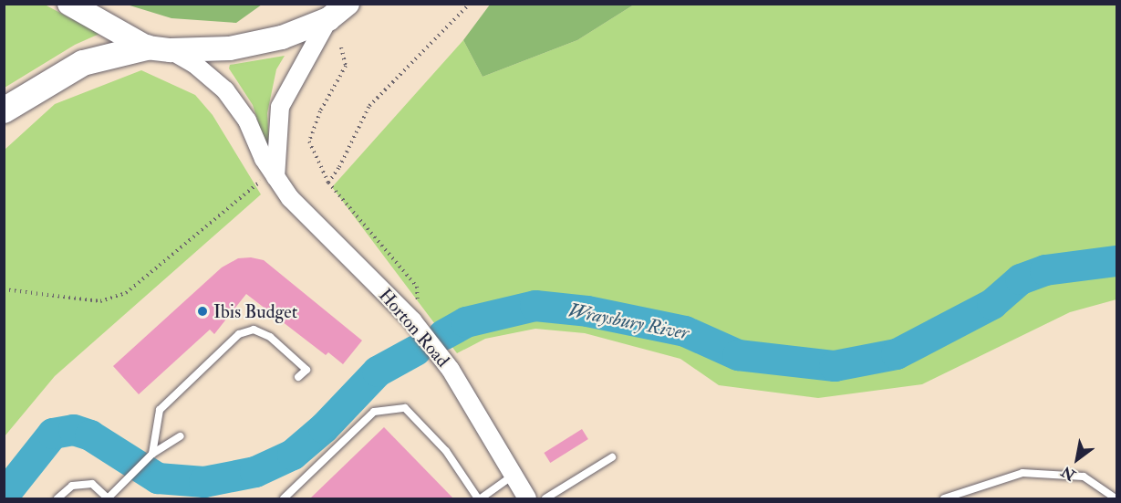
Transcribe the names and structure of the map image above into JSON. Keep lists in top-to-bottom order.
{
  "streets": {
    "street": ["Horton Road"]
  },
  "water": ["Wraysbury River"],
  "places": ["Ibis Budget"],
  "north": "bottom left"
}
